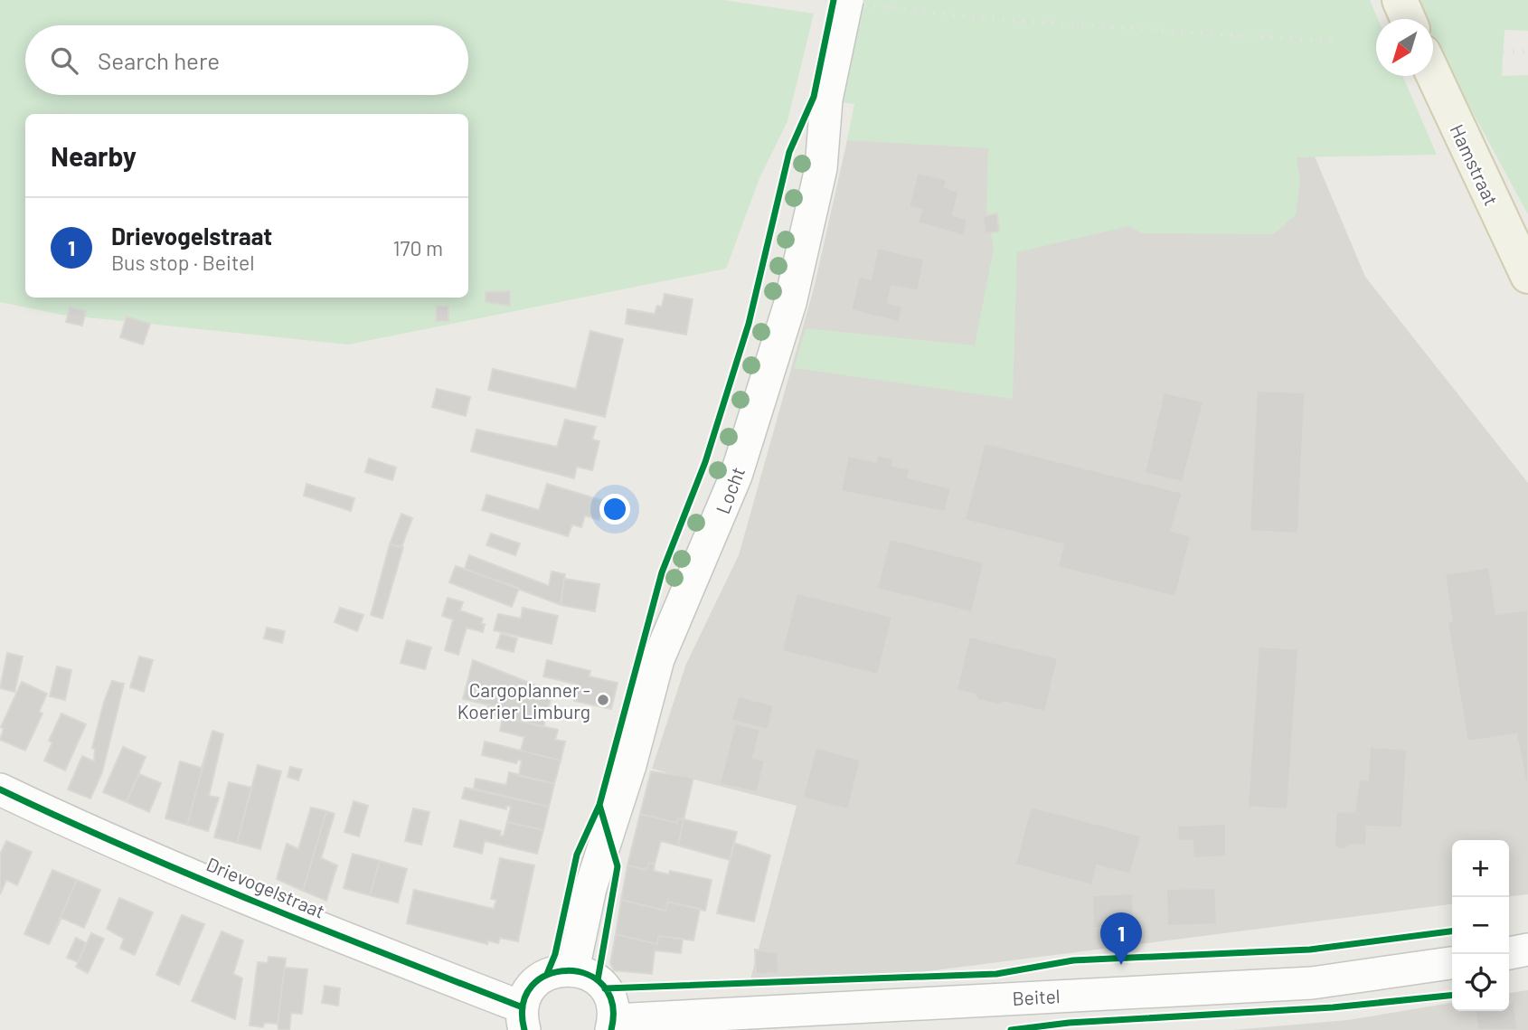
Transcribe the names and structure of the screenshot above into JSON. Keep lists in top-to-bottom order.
{
  "streets": {
    "main road": ["Hamstraat"],
    "street": ["Locht", "Drievogelstraat", "Beitel"]
  },
  "places": ["Cargoplanner - Koerier Limburg"],
  "north": "bottom left",
  "page": {
    "search": "Search here",
    "heading": "Nearby",
    "list": [
      {
        "mark": "1",
        "name": "Drievogelstraat",
        "note": "Bus stop · Beitel",
        "value": "170 m"
      }
    ],
    "map_buttons": ["+", "−"],
    "pins": "1"
  }
}
